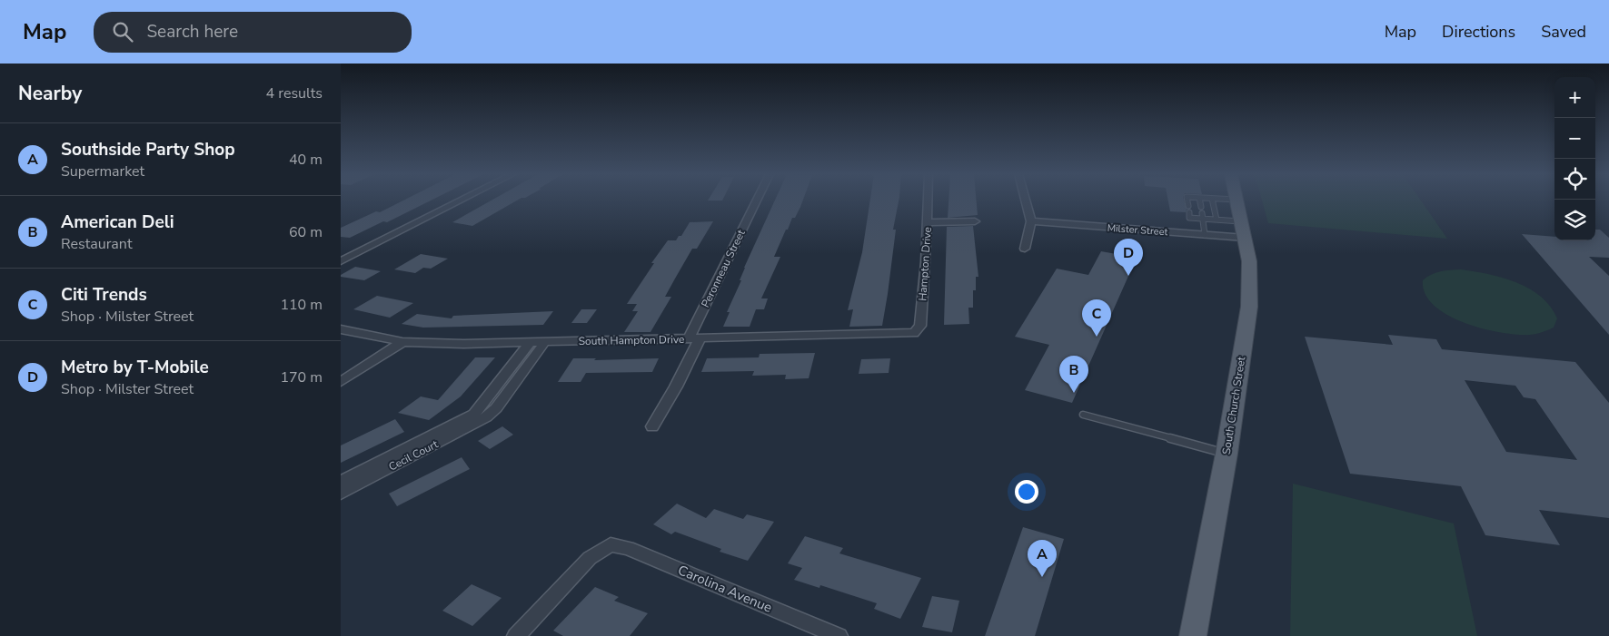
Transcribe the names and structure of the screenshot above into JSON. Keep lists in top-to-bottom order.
{
  "streets": {
    "main road": ["South Church Street"],
    "street": [
      "Milster Street",
      "Hampton Drive",
      "Peronneau Street",
      "South Hampton Drive",
      "Cecil Court",
      "Carolina Avenue"
    ]
  },
  "crossings": [
    ["Milster Street", "South Church Street"],
    ["Hampton Drive", "South Hampton Drive"],
    ["Peronneau Street", "South Hampton Drive"],
    ["South Hampton Drive", "Cecil Court"]
  ],
  "page": {
    "header": "Map",
    "search": "Search here",
    "nav": ["Map", "Directions", "Saved"],
    "heading": ["Nearby", "4 results"],
    "map_buttons": ["+", "−"],
    "list": [
      {
        "mark": "A",
        "name": "Southside Party Shop",
        "note": "Supermarket",
        "value": "40 m"
      },
      {
        "mark": "B",
        "name": "American Deli",
        "note": "Restaurant",
        "value": "60 m"
      },
      {
        "mark": "C",
        "name": "Citi Trends",
        "note": "Shop · Milster Street",
        "value": "110 m"
      },
      {
        "mark": "D",
        "name": "Metro by T-Mobile",
        "note": "Shop · Milster Street",
        "value": "170 m"
      }
    ],
    "pins": [
      "D",
      "C",
      "B",
      "A"
    ]
  }
}
